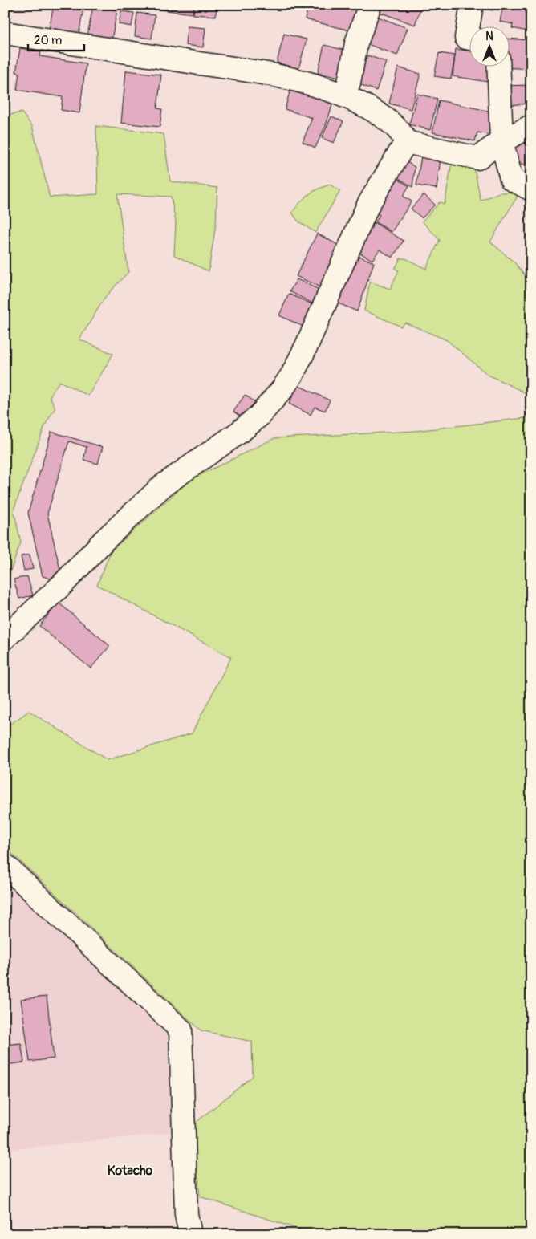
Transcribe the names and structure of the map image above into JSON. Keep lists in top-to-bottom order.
{
  "districts": ["Kotacho"],
  "scale_bar": "20 m",
  "north": "top"
}
